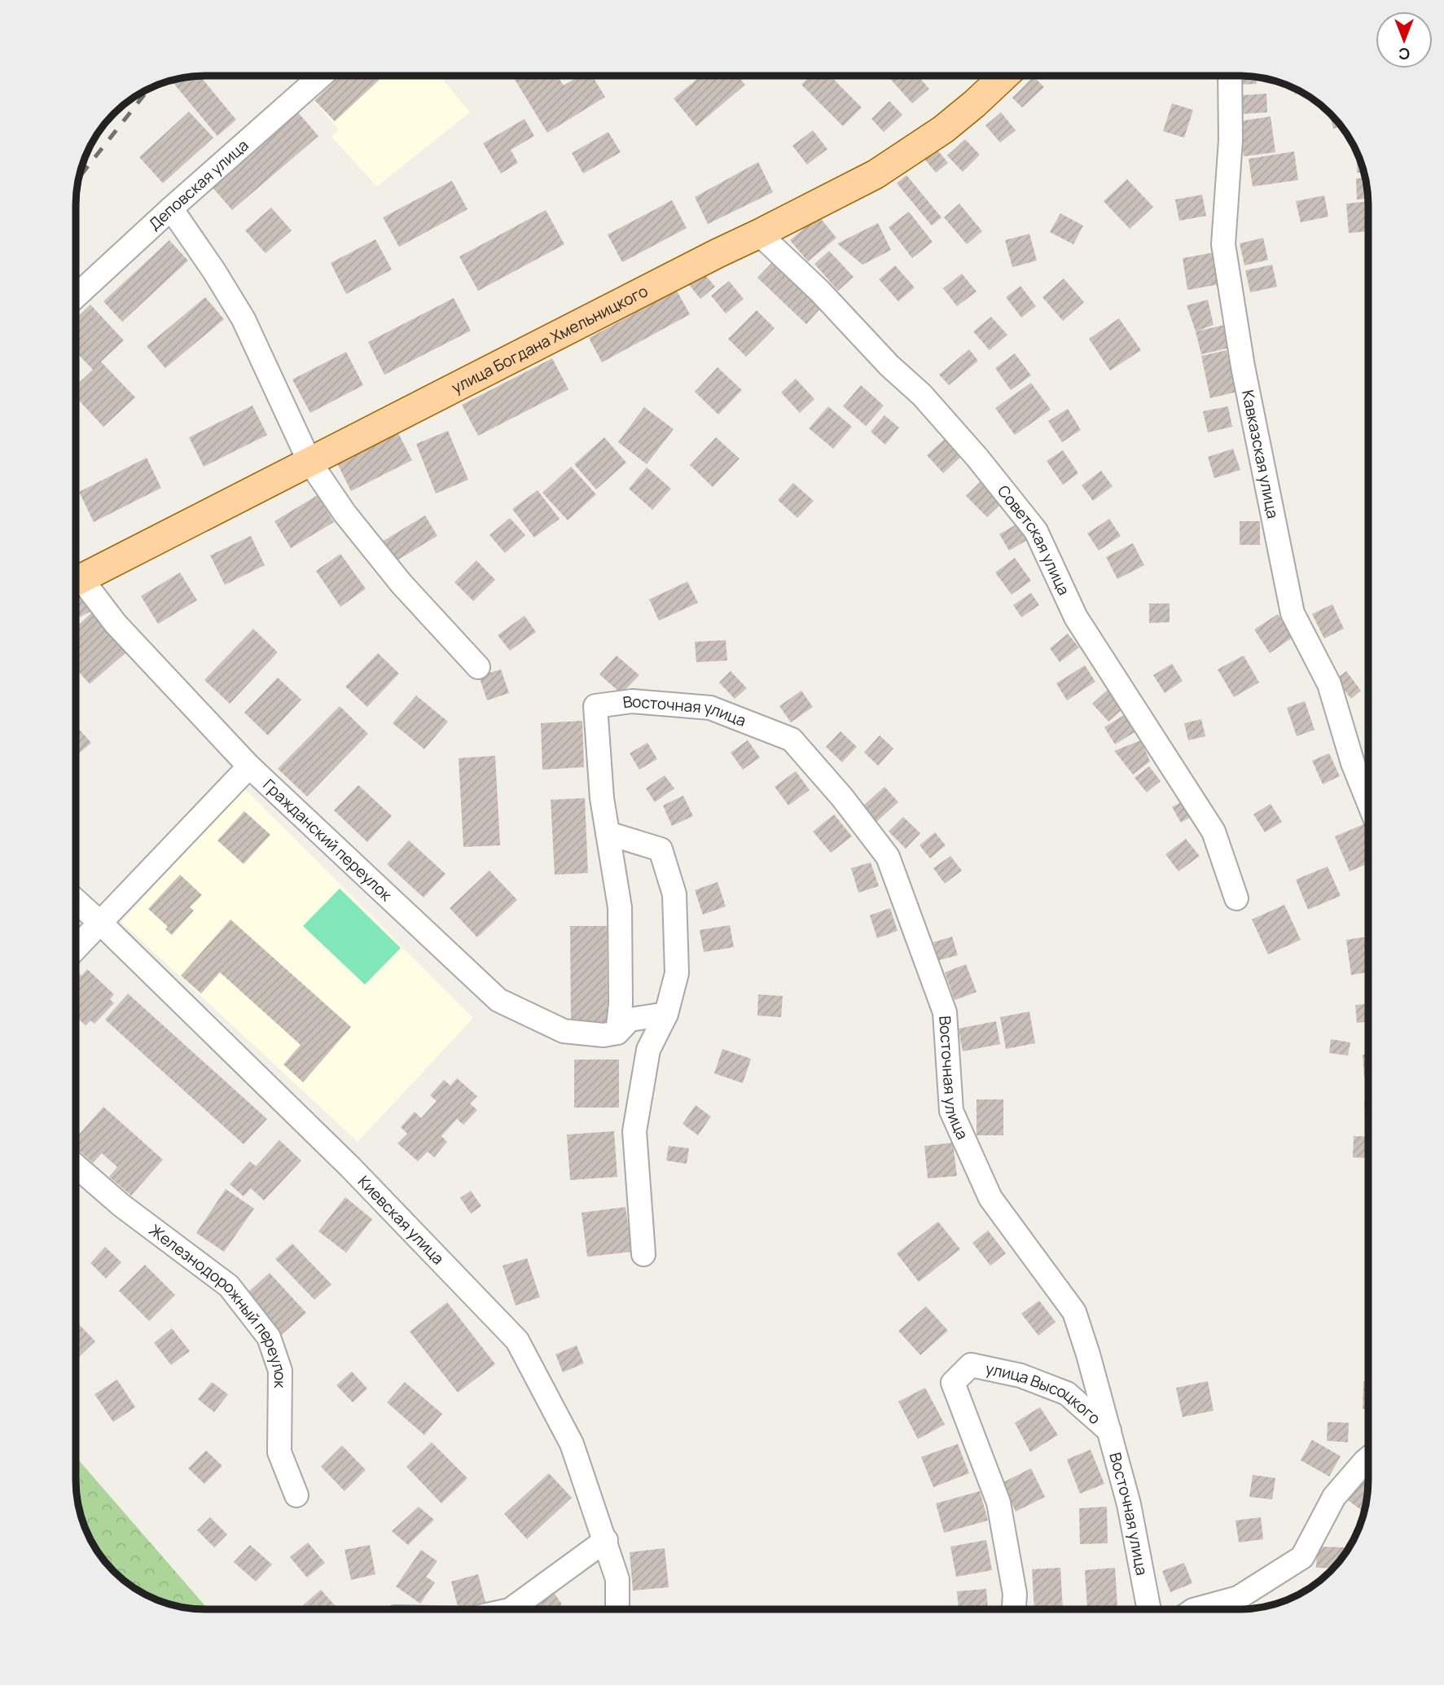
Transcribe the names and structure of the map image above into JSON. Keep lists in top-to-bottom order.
{
  "streets": {
    "main road": ["улица Богдана Хмельницкого"],
    "street": [
      "Деповская улица",
      "Кавказская улица",
      "Советская улица",
      "Восточная улица",
      "Гражданский переулок",
      "Киевская улица",
      "Железнодорожный переулок",
      "улица Высоцкого"
    ]
  },
  "crossings": [
    ["улица Богдана Хмельницкого", "Советская улица"],
    ["Восточная улица", "улица Высоцкого"]
  ],
  "north": "bottom"
}
